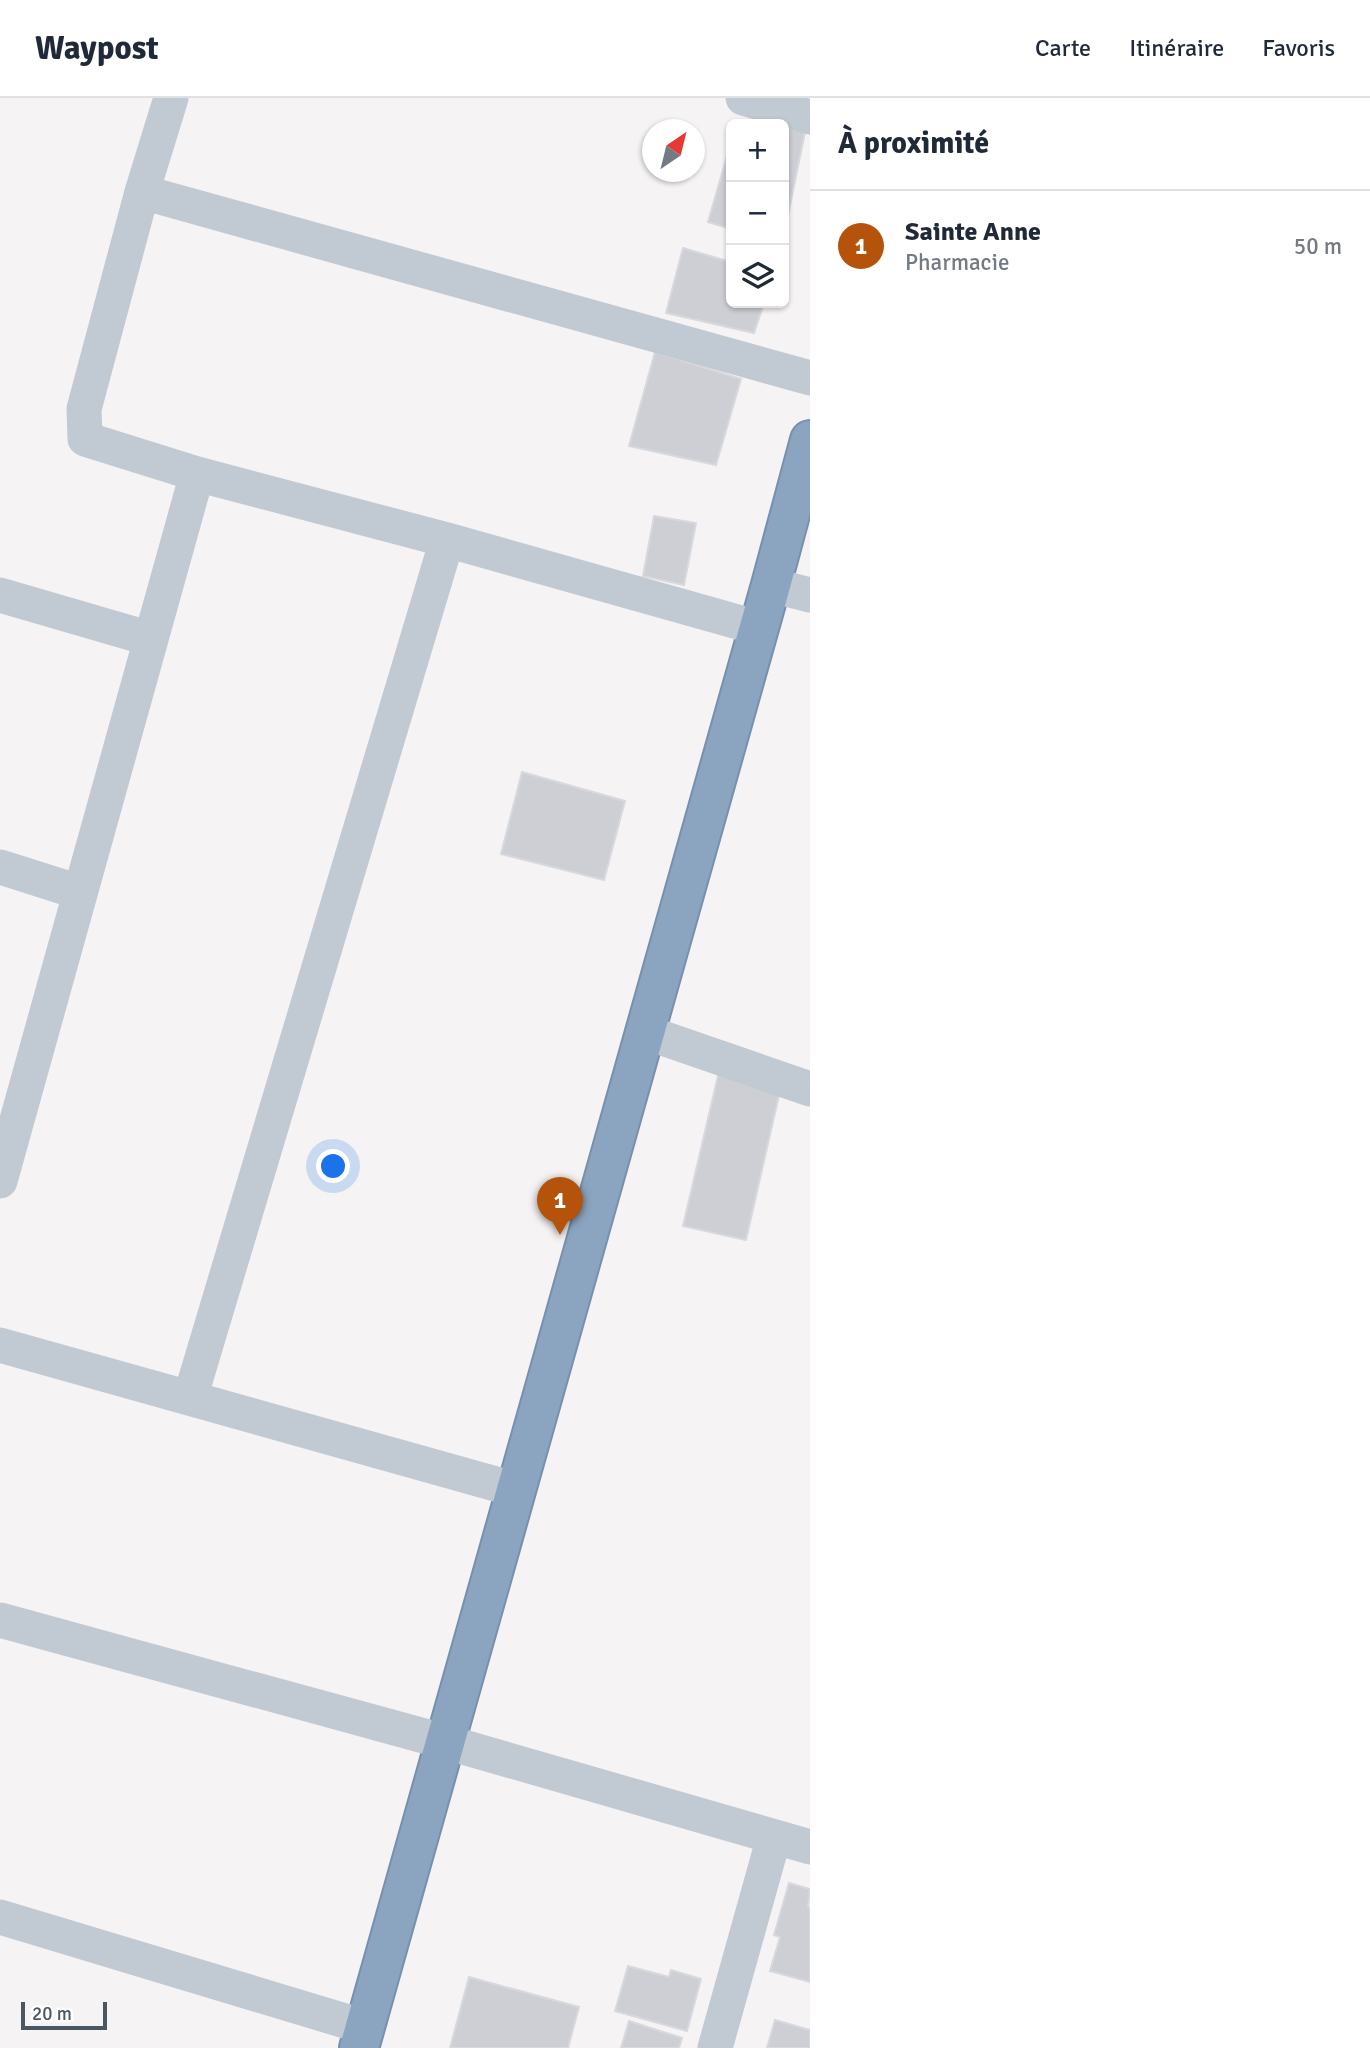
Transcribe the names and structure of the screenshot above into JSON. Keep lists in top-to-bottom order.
{
  "scale_bar": "20 m",
  "north": "top right",
  "page": {
    "header": "Waypost",
    "nav": ["Carte", "Itinéraire", "Favoris"],
    "heading": "À proximité",
    "map_buttons": ["+", "−"],
    "list": [
      {
        "mark": "1",
        "name": "Sainte Anne",
        "note": "Pharmacie",
        "value": "50 m"
      }
    ],
    "pins": "1",
    "scale": "20 m"
  }
}
